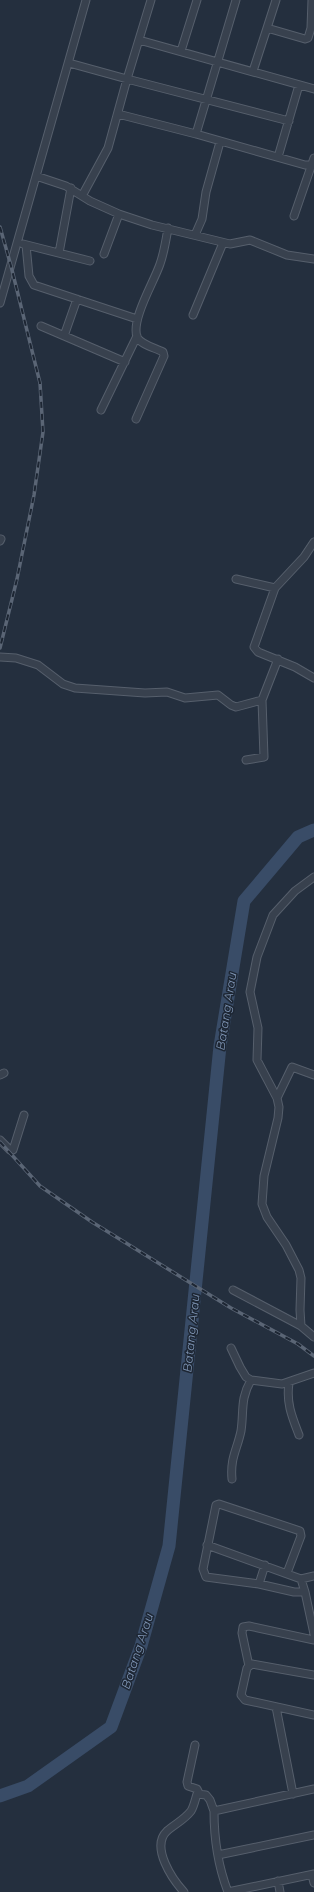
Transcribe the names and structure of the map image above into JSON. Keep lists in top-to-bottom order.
{
  "water": ["Batang Arau"]
}
